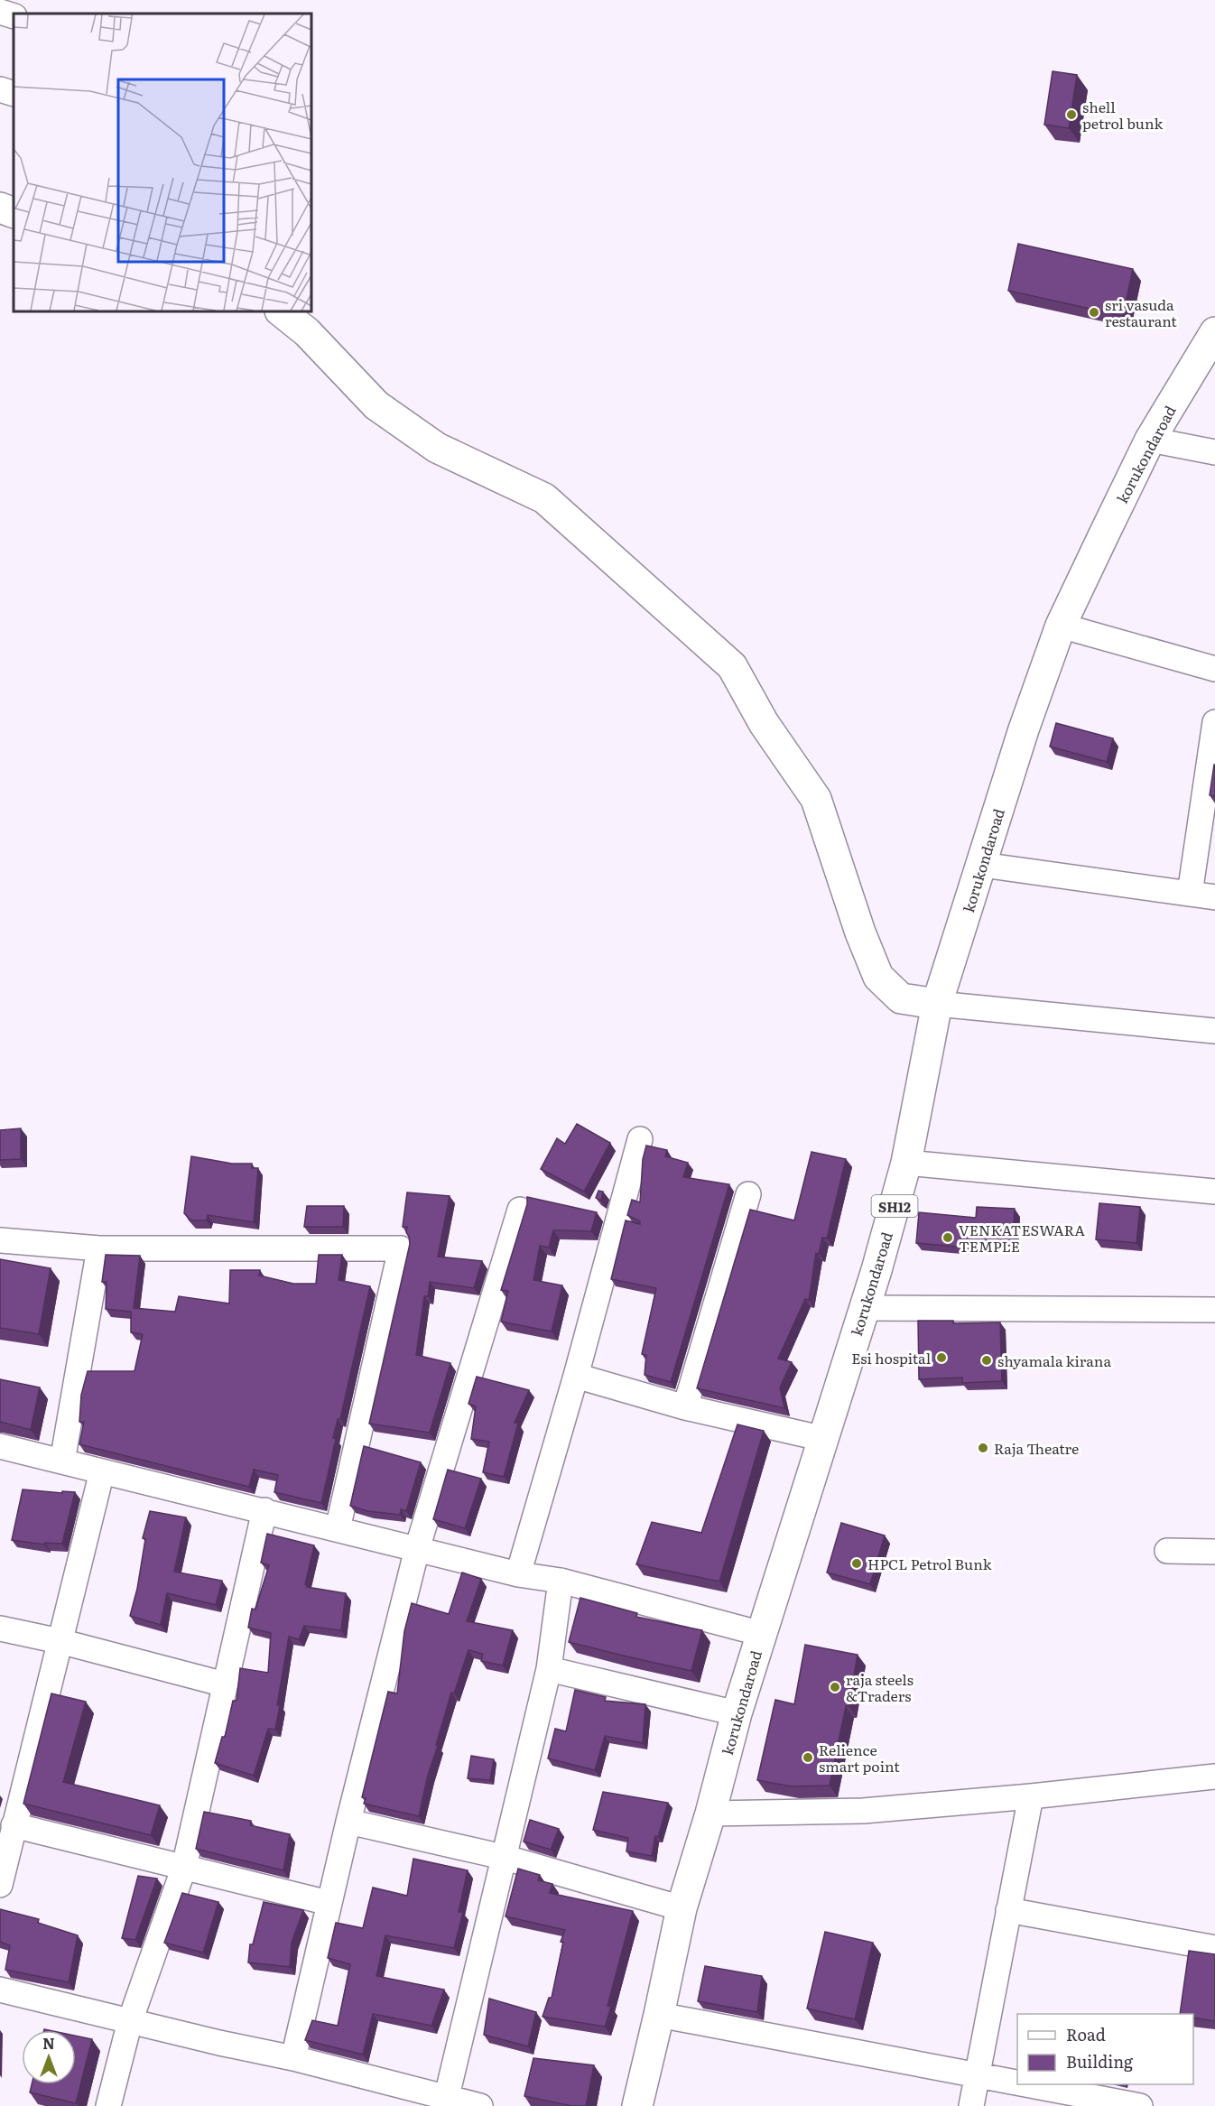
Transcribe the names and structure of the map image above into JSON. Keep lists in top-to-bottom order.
{
  "streets": {
    "main road": ["korukondaroad", "SH12"]
  },
  "places": [
    "shell petrol bunk",
    "sri vasuda restaurant",
    "VENKATESWARA TEMPLE",
    "Esi hospital",
    "shyamala kirana",
    "Raja Theatre",
    "HPCL Petrol Bunk",
    "raja steels &Traders",
    "Relience smart point"
  ],
  "legend": ["Road", "Building"],
  "north": "top"
}
